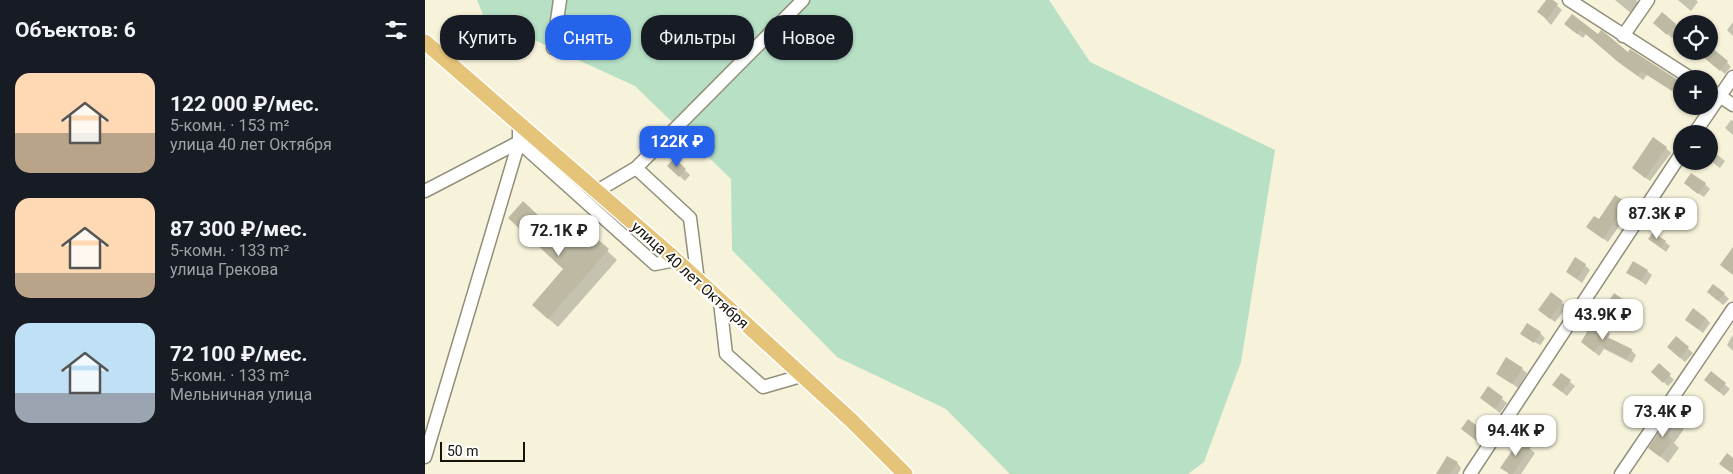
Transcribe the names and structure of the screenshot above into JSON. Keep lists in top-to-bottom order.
{
  "streets": {
    "main road": ["улица 40 лет Октября"]
  },
  "scale_bar": "50 m",
  "page": {
    "heading": "Объектов: 6",
    "map_buttons": ["+", "−"],
    "chip": [
      "Купить",
      "Снять",
      "Фильтры",
      "Новое"
    ],
    "list": [
      {
        "name": "122 000 ₽/мес.",
        "note": "5-комн. · 153 m² · улица 40 лет Октября"
      },
      {
        "name": "87 300 ₽/мес.",
        "note": "5-комн. · 133 m² · улица Грекова"
      },
      {
        "name": "72 100 ₽/мес.",
        "note": "5-комн. · 133 m² · Мельничная улица"
      }
    ],
    "price": [
      "122K ₽",
      "87.3K ₽",
      "72.1K ₽",
      "43.9K ₽",
      "73.4K ₽",
      "94.4K ₽"
    ],
    "scale": "50 m"
  }
}
